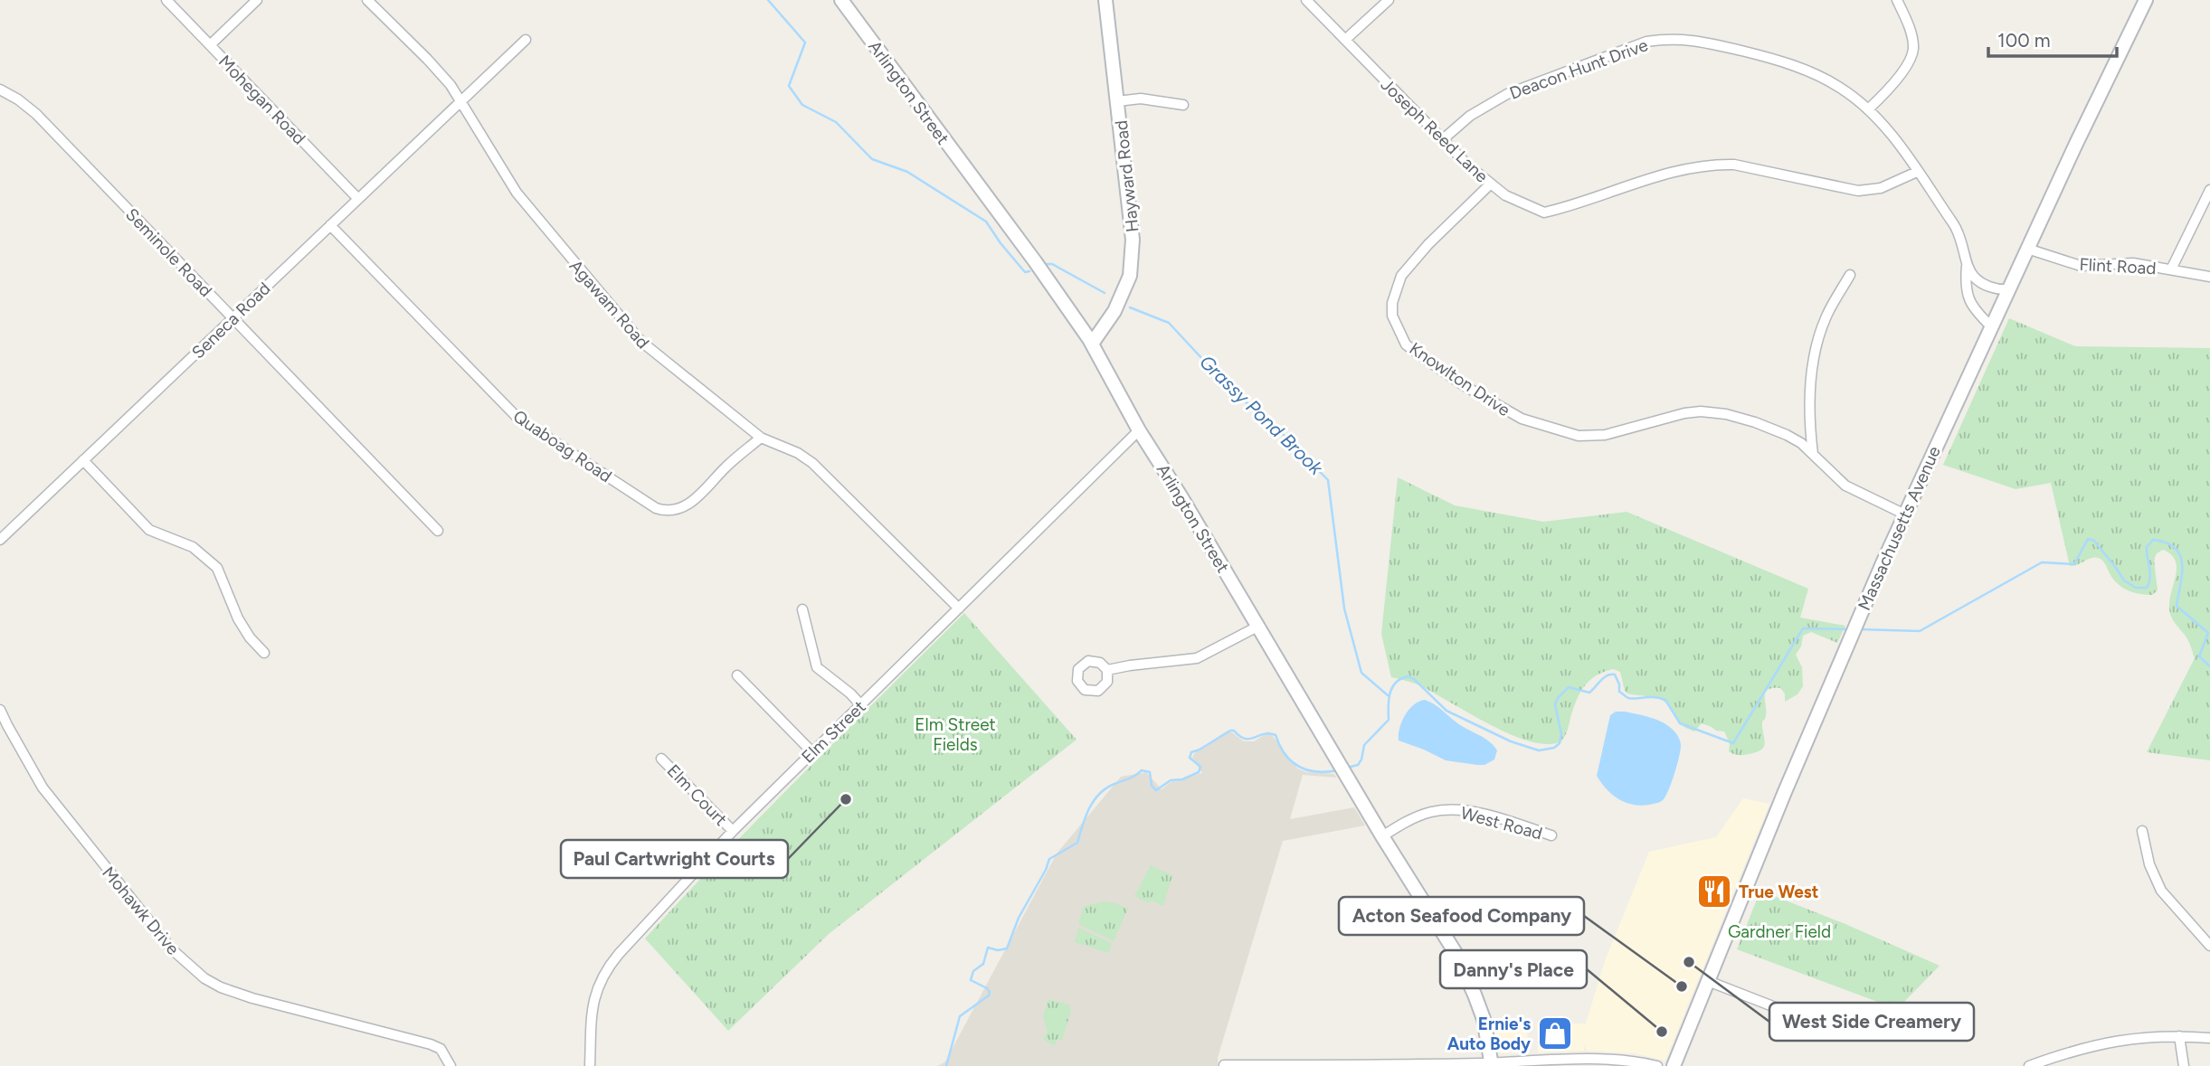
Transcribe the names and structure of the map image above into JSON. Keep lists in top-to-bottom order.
{
  "streets": {
    "street": [
      "Deacon Hunt Drive",
      "Arlington Street",
      "Mohegan Road",
      "Joseph Reed Lane",
      "Hayward Road",
      "Seminole Road",
      "Flint Road",
      "Agawam Road",
      "Seneca Road",
      "Knowlton Drive",
      "Quaboag Road",
      "Massachusetts Avenue",
      "Elm Street",
      "Elm Court",
      "West Road",
      "Mohawk Drive"
    ]
  },
  "crossings": [
    ["Deacon Hunt Drive", "Joseph Reed Lane"],
    ["Deacon Hunt Drive", "Massachusetts Avenue"],
    ["Arlington Street", "Hayward Road"],
    ["Arlington Street", "Elm Street"],
    ["Arlington Street", "West Road"],
    ["Mohegan Road", "Seneca Road"],
    ["Joseph Reed Lane", "Knowlton Drive"],
    ["Seminole Road", "Seneca Road"],
    ["Flint Road", "Massachusetts Avenue"],
    ["Agawam Road", "Seneca Road"],
    ["Agawam Road", "Quaboag Road"],
    ["Agawam Road", "Elm Street"],
    ["Seneca Road", "Quaboag Road"],
    ["Knowlton Drive", "Massachusetts Avenue"],
    ["Elm Street", "Elm Court"]
  ],
  "water": ["Grassy Pond Brook"],
  "parks": ["Elm Street Fields", "Gardner Field"],
  "places": {
    "other": [
      "Paul Cartwright Courts",
      "West Side Creamery",
      "Acton Seafood Company",
      "Danny's Place"
    ],
    "restaurant": ["True West"],
    "shop": ["Ernie's Auto Body"]
  },
  "scale_bar": "100 m"
}
